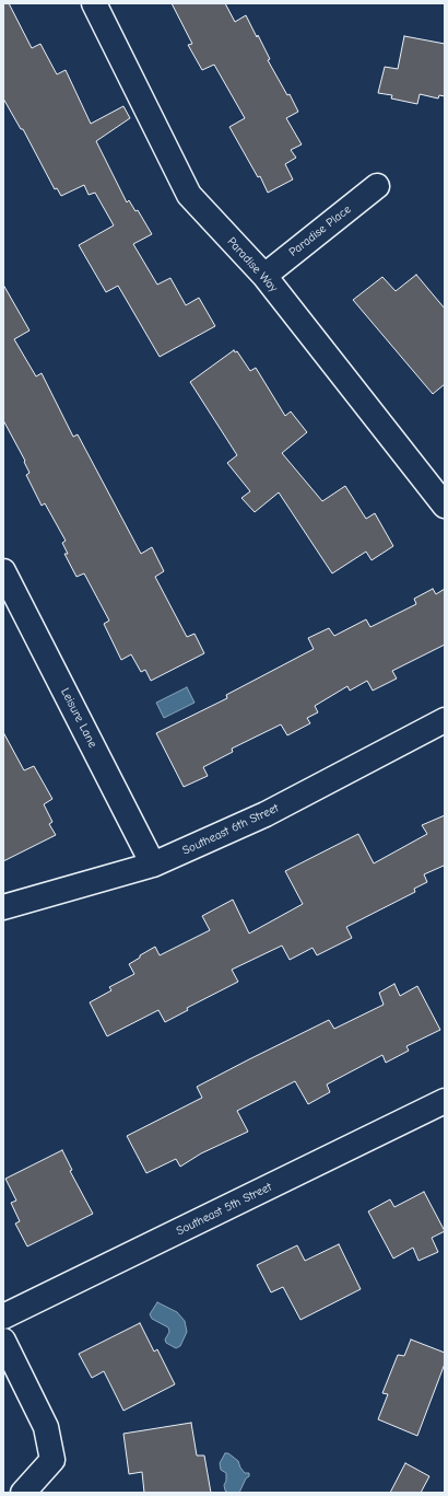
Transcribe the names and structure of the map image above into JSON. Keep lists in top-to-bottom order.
{
  "streets": {
    "street": [
      "Paradise Place",
      "Paradise Way",
      "Leisure Lane",
      "Southeast 6th Street",
      "Southeast 5th Street"
    ]
  },
  "crossings": [
    ["Paradise Place", "Paradise Way"],
    ["Leisure Lane", "Southeast 6th Street"]
  ]
}
